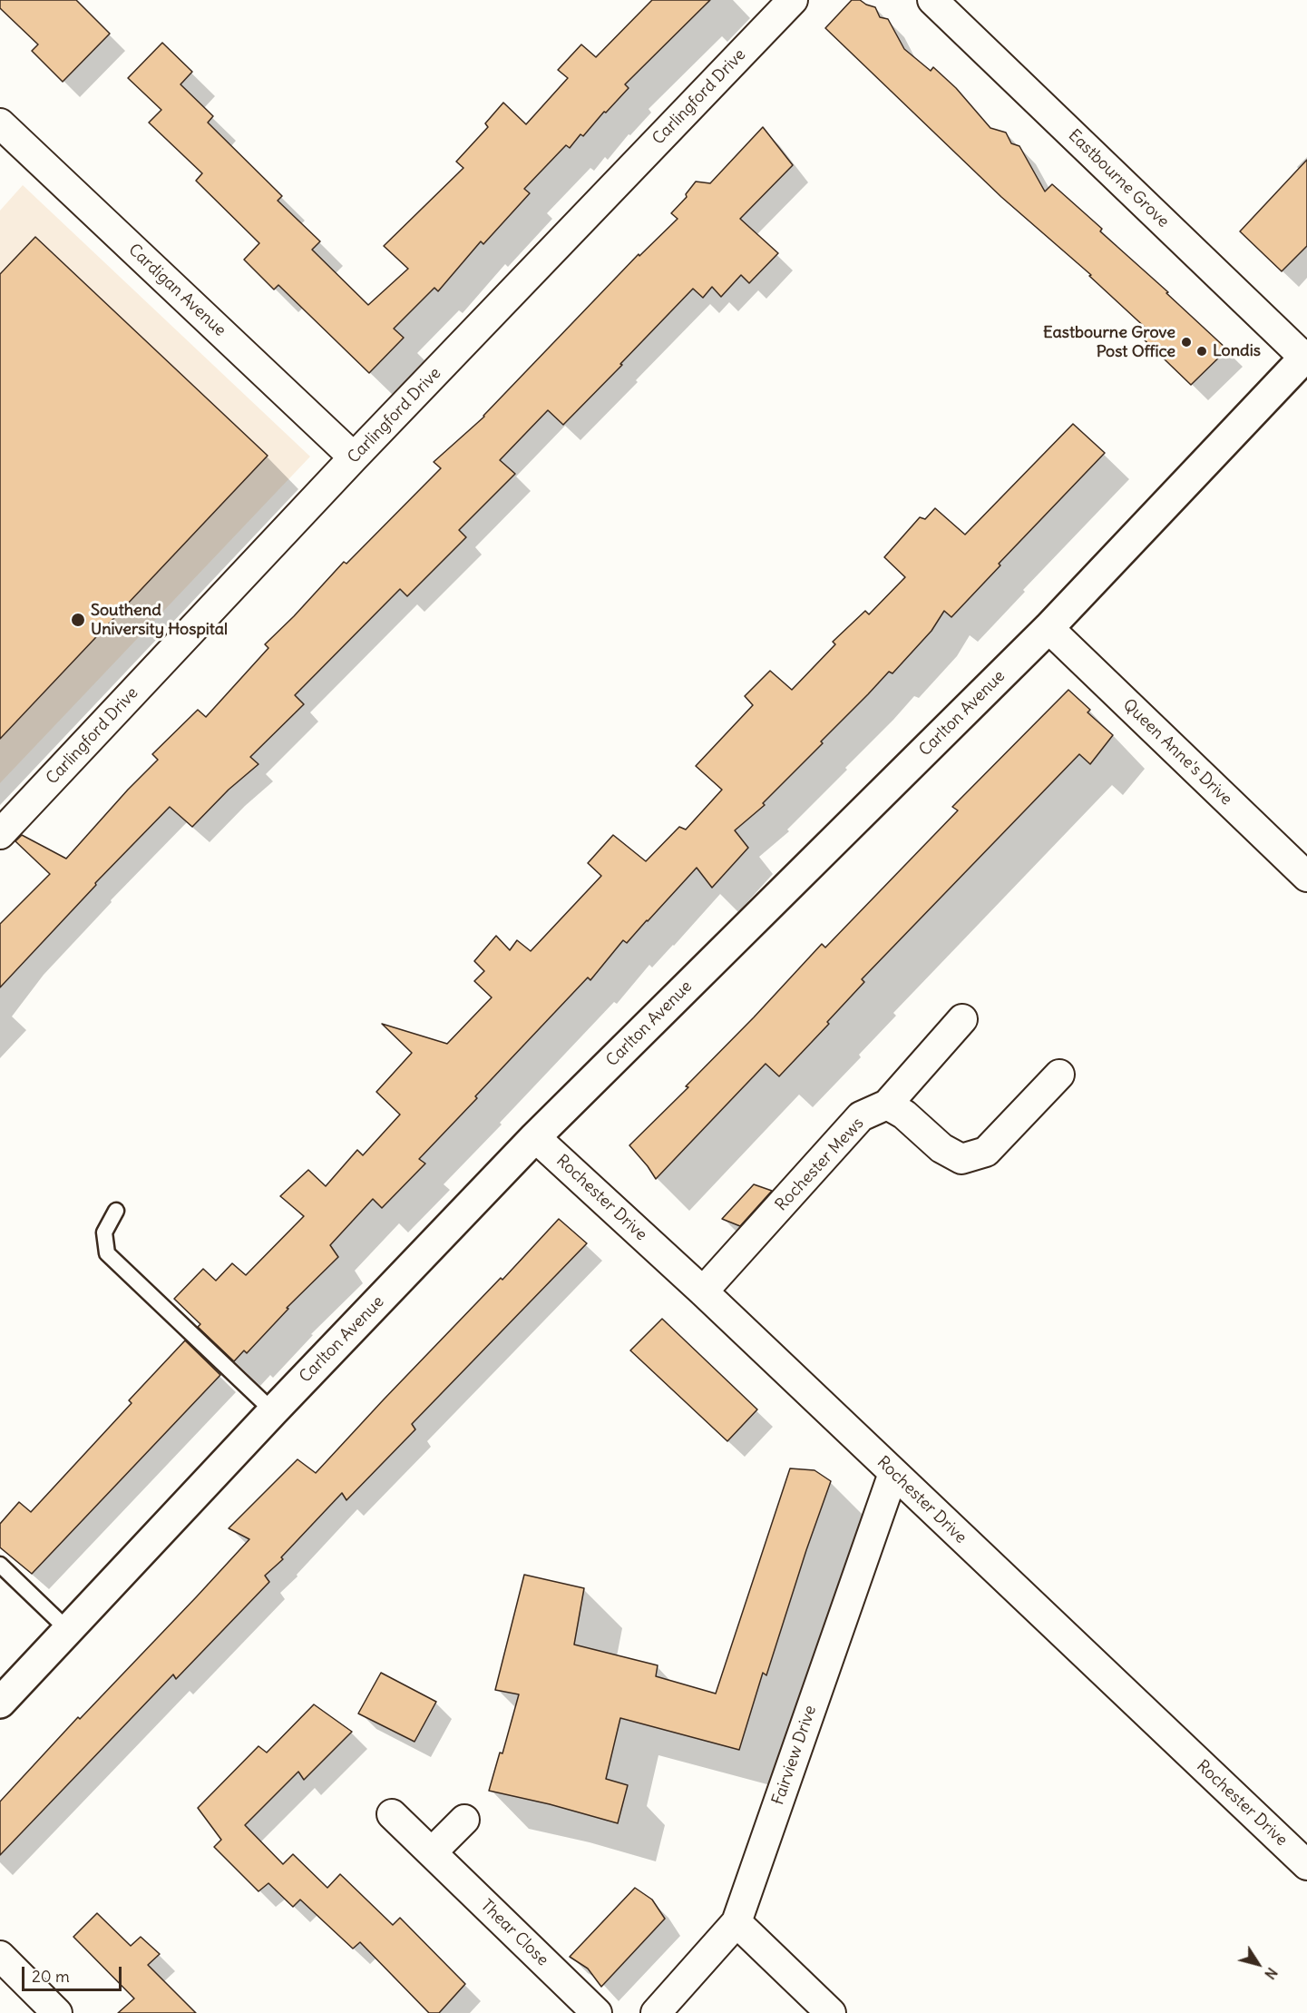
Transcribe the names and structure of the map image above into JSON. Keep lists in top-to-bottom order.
{
  "streets": {
    "street": [
      "Carlingford Drive",
      "Eastbourne Grove",
      "Cardigan Avenue",
      "Carlton Avenue",
      "Queen Anne's Drive",
      "Rochester Mews",
      "Rochester Drive",
      "Fairview Drive",
      "Thear Close"
    ]
  },
  "crossings": [
    ["Carlingford Drive", "Cardigan Avenue"],
    ["Eastbourne Grove", "Carlton Avenue"],
    ["Carlton Avenue", "Queen Anne's Drive"],
    ["Carlton Avenue", "Rochester Drive"],
    ["Rochester Mews", "Rochester Drive"],
    ["Rochester Drive", "Fairview Drive"]
  ],
  "places": ["Eastbourne Grove Post Office", "Londis", "Southend University Hospital"],
  "scale_bar": "20 m",
  "north": "bottom right"
}
